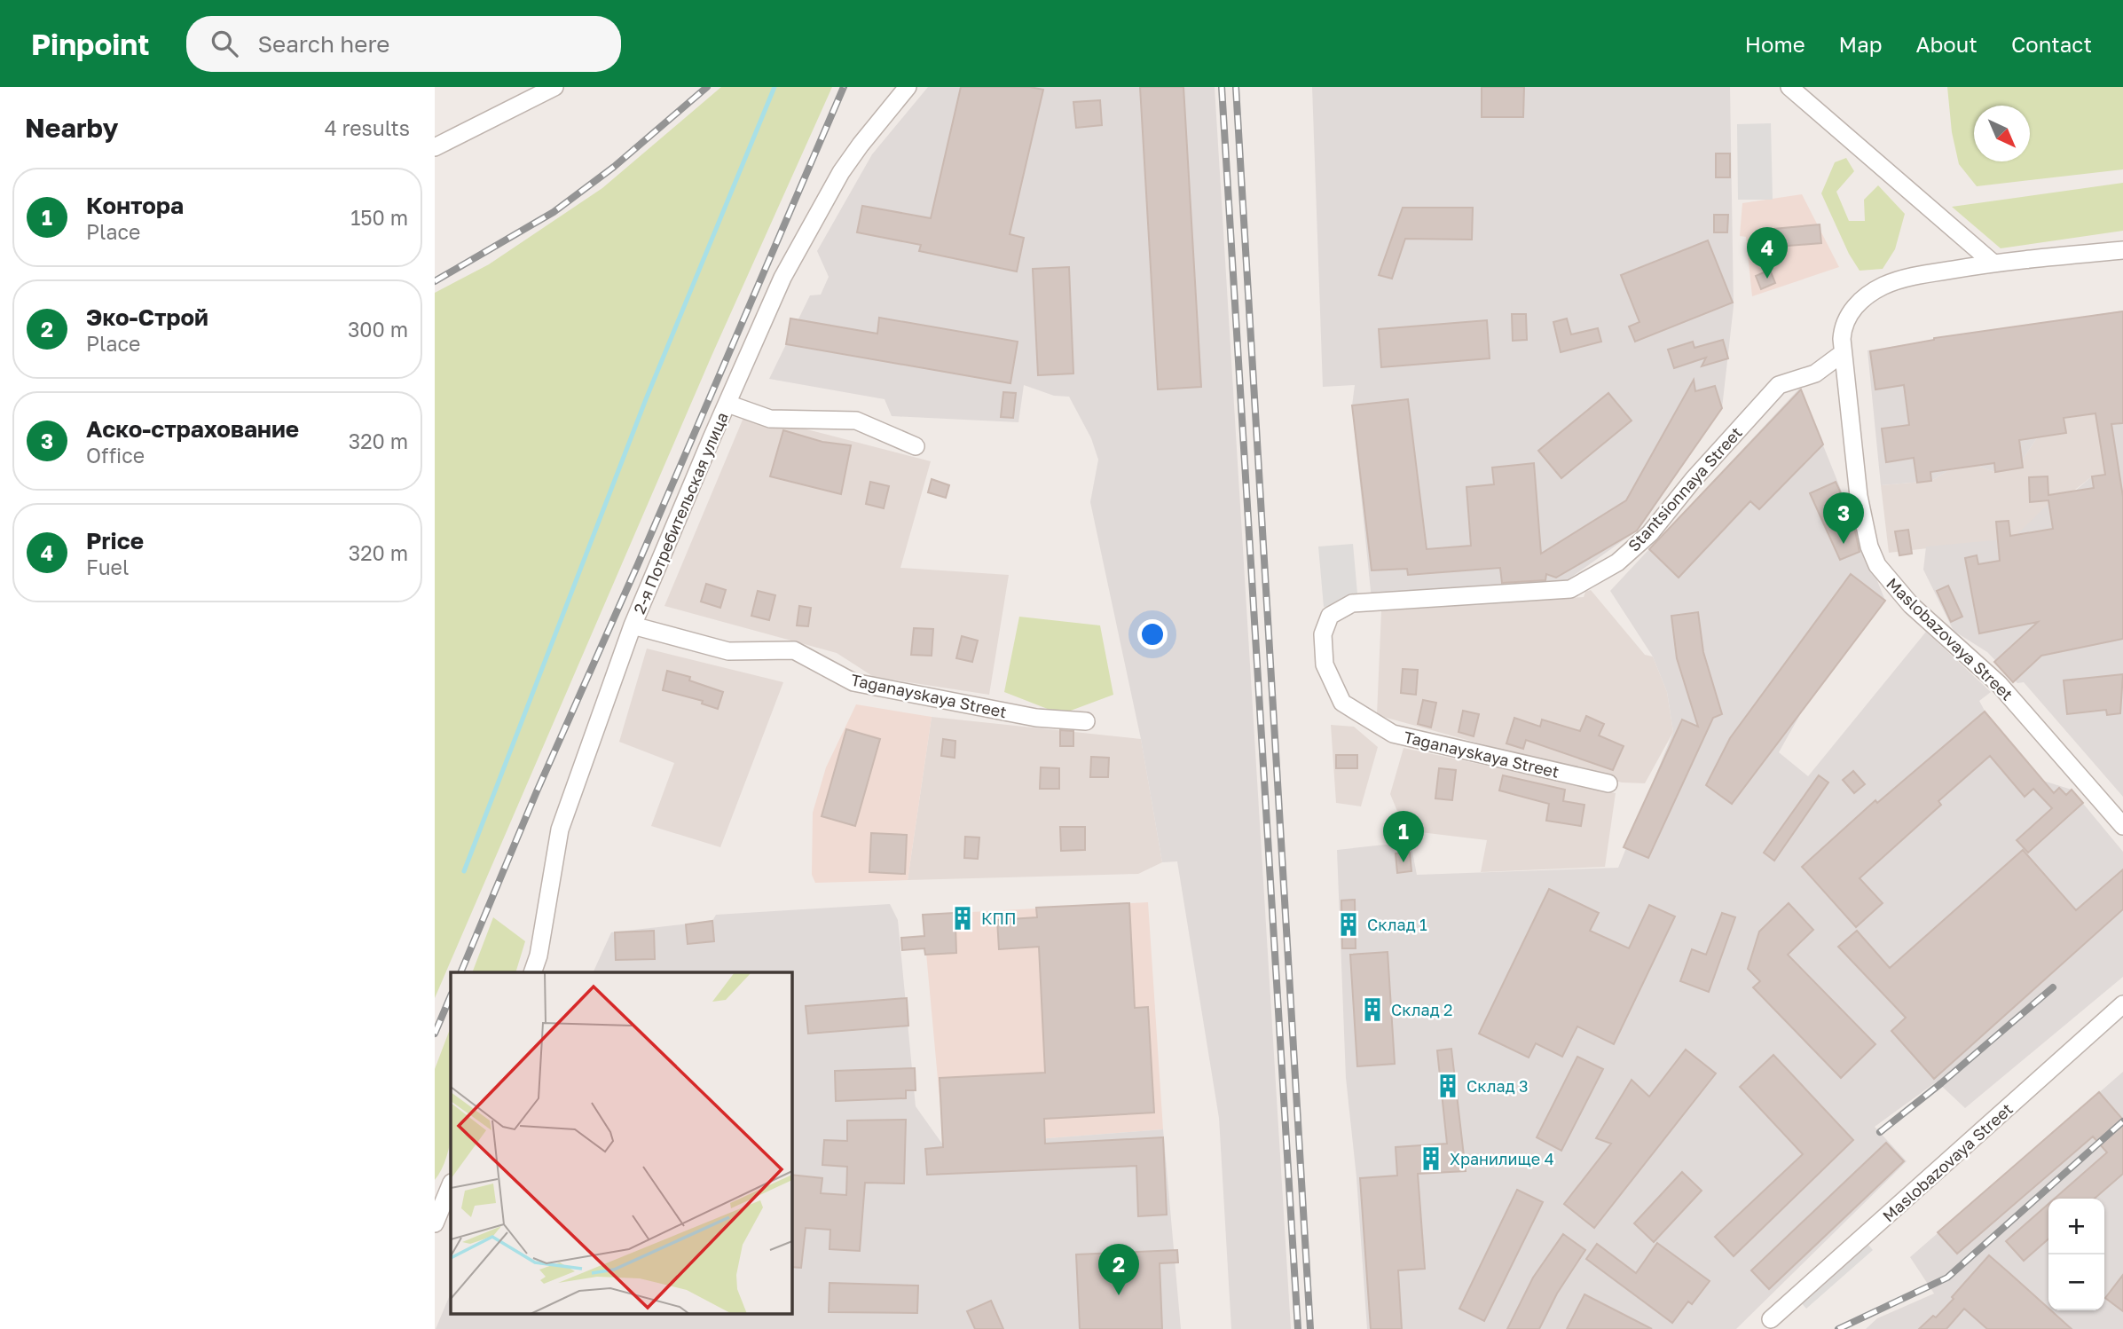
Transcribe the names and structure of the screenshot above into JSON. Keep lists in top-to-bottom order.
{
  "streets": {
    "street": [
      "Stantsionnaya Street",
      "2-я Потребительская улица",
      "Maslobazovaya Street",
      "Taganayskaya Street"
    ]
  },
  "crossings": [
    ["Stantsionnaya Street", "Maslobazovaya Street"],
    ["Stantsionnaya Street", "Taganayskaya Street"],
    ["2-я Потребительская улица", "Taganayskaya Street"]
  ],
  "places": {
    "building": [
      "КПП",
      "Склад 1",
      "Склад 2",
      "Склад 3",
      "Хранилище 4"
    ]
  },
  "north": "bottom right",
  "page": {
    "header": "Pinpoint",
    "search": "Search here",
    "nav": [
      "Home",
      "Map",
      "About",
      "Contact"
    ],
    "heading": ["Nearby", "4 results"],
    "list": [
      {
        "mark": "1",
        "name": "Контора",
        "note": "Place",
        "value": "150 m"
      },
      {
        "mark": "2",
        "name": "Эко-Строй",
        "note": "Place",
        "value": "300 m"
      },
      {
        "mark": "3",
        "name": "Аско-страхование",
        "note": "Office",
        "value": "320 m"
      },
      {
        "mark": "4",
        "name": "Price",
        "note": "Fuel",
        "value": "320 m"
      }
    ],
    "pins": [
      "4",
      "3",
      "1",
      "2"
    ],
    "map_buttons": ["+", "−"]
  }
}
